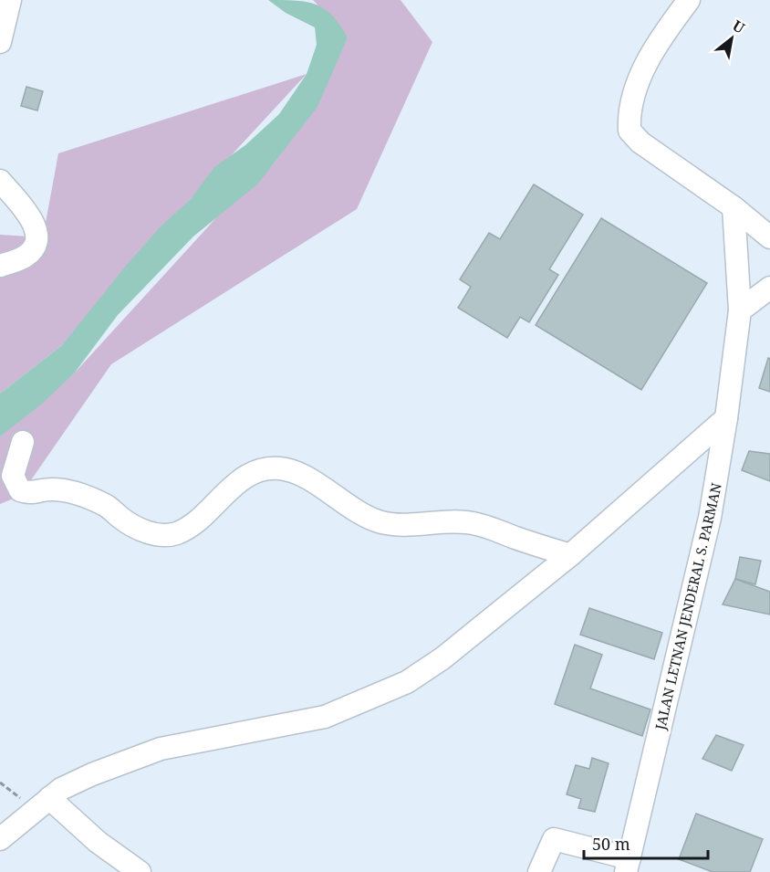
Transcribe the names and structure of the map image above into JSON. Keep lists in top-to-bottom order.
{
  "streets": {
    "street": ["JALAN LETNAN JENDERAL S. PARMAN"]
  },
  "scale_bar": "50 m",
  "north": "top right"
}
